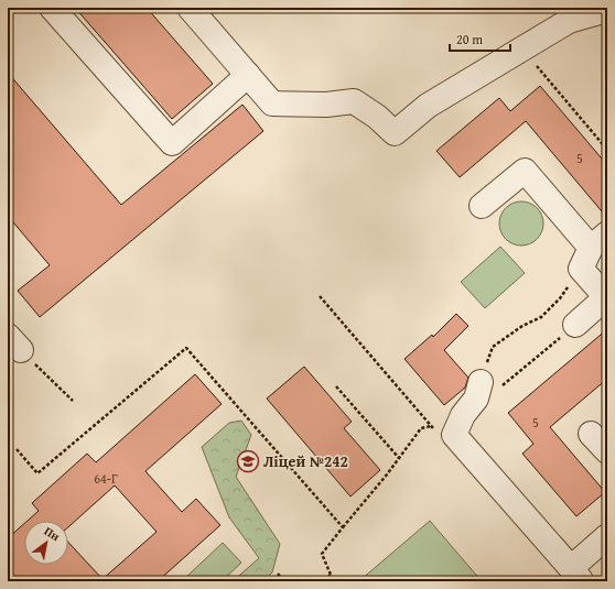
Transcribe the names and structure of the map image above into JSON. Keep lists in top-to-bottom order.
{
  "places": {
    "school or university": ["Ліцей №242"]
  },
  "house_numbers": ["5", "5", "64-Г"],
  "scale_bar": "20 m",
  "north": "top right"
}
